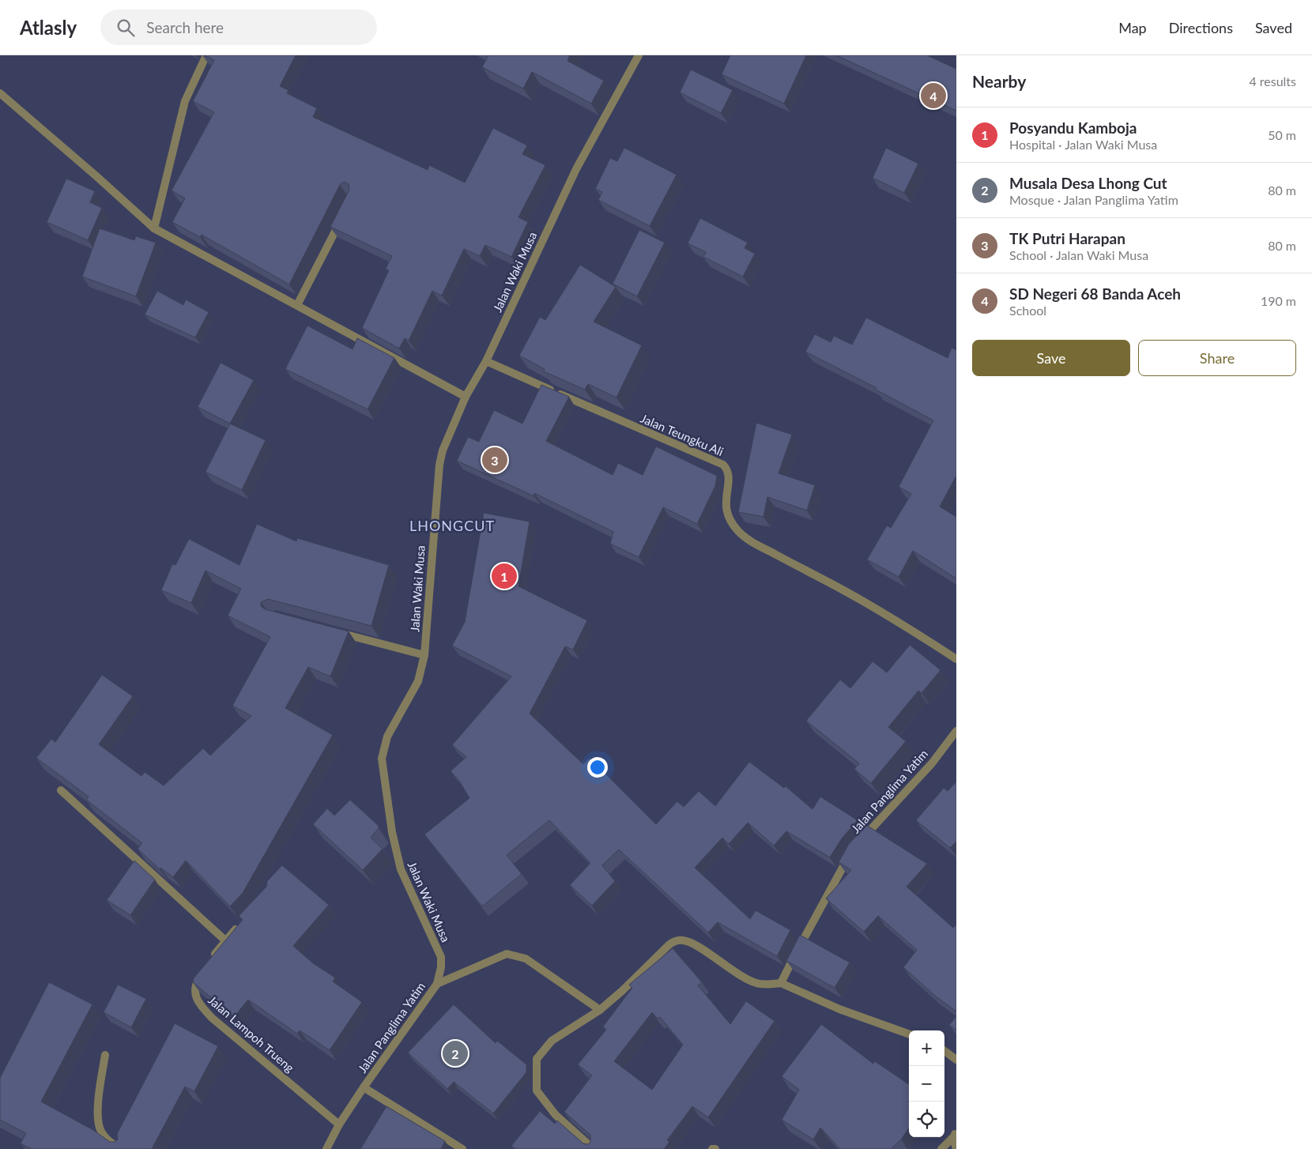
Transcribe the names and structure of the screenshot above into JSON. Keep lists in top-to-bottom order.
{
  "streets": {
    "street": [
      "Jalan Waki Musa",
      "Jalan Teungku Ali",
      "Jalan Panglima Yatim",
      "Jalan Lampoh Trueng"
    ]
  },
  "crossings": [
    ["Jalan Waki Musa", "Jalan Teungku Ali"],
    ["Jalan Waki Musa", "Jalan Panglima Yatim"],
    ["Jalan Panglima Yatim", "Jalan Lampoh Trueng"]
  ],
  "districts": ["LHONGCUT"],
  "page": {
    "header": "Atlasly",
    "search": "Search here",
    "nav": ["Map", "Directions", "Saved"],
    "heading": ["Nearby", "4 results"],
    "pins": [
      "4",
      "3",
      "1",
      "2"
    ],
    "list": [
      {
        "mark": "1",
        "name": "Posyandu Kamboja",
        "note": "Hospital · Jalan Waki Musa",
        "value": "50 m"
      },
      {
        "mark": "2",
        "name": "Musala Desa Lhong Cut",
        "note": "Mosque · Jalan Panglima Yatim",
        "value": "80 m"
      },
      {
        "mark": "3",
        "name": "TK Putri Harapan",
        "note": "School · Jalan Waki Musa",
        "value": "80 m"
      },
      {
        "mark": "4",
        "name": "SD Negeri 68 Banda Aceh",
        "note": "School",
        "value": "190 m"
      }
    ],
    "buttons": ["Save", "Share"],
    "map_buttons": ["+", "−"]
  }
}
